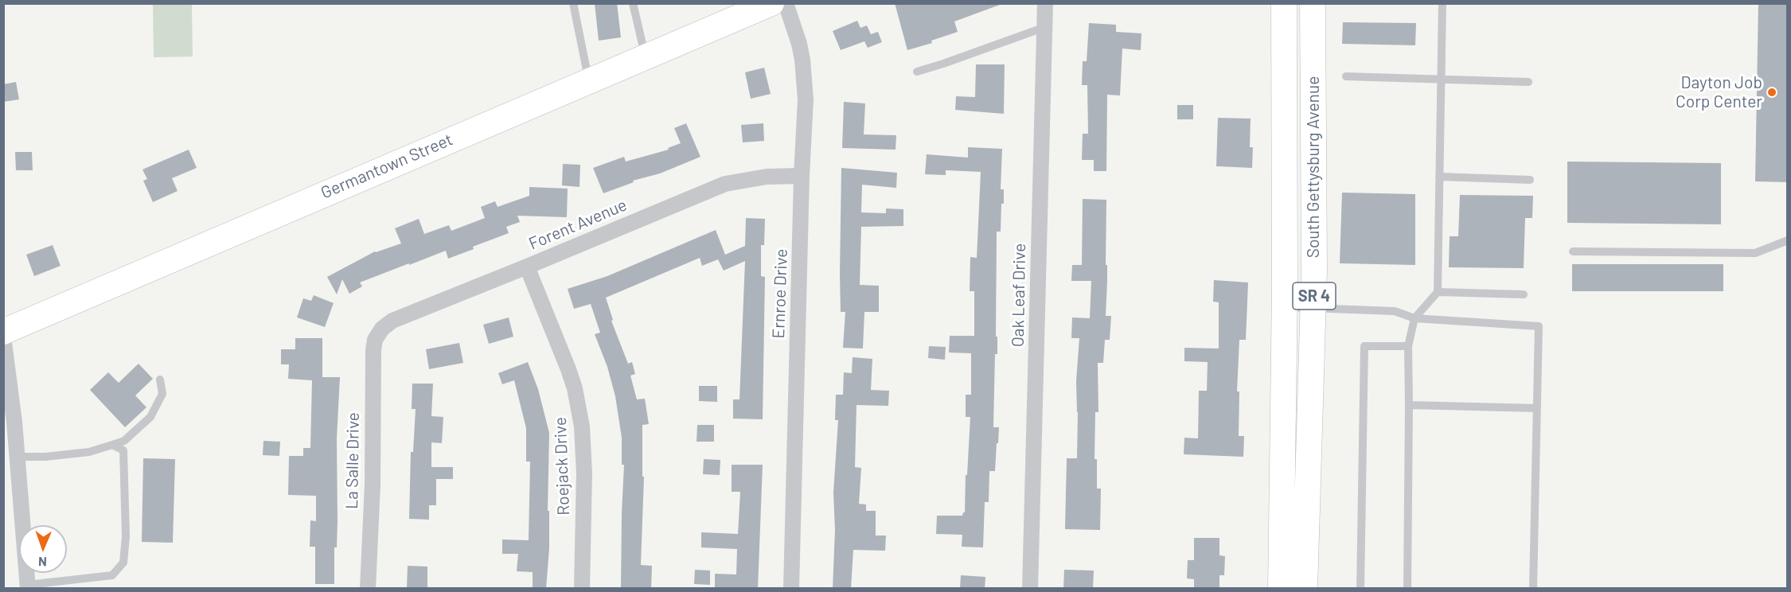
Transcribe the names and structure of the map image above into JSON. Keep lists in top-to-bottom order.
{
  "streets": {
    "main road": ["Germantown Street", "South Gettysburg Avenue", "SR 4"],
    "street": [
      "Forent Avenue",
      "Ernroe Drive",
      "Oak Leaf Drive",
      "La Salle Drive",
      "Roejack Drive"
    ]
  },
  "crossings": [
    ["Forent Avenue", "Ernroe Drive"],
    ["Forent Avenue", "La Salle Drive"],
    ["Forent Avenue", "Roejack Drive"]
  ],
  "places": ["Dayton Job Corp Center"],
  "north": "bottom"
}
